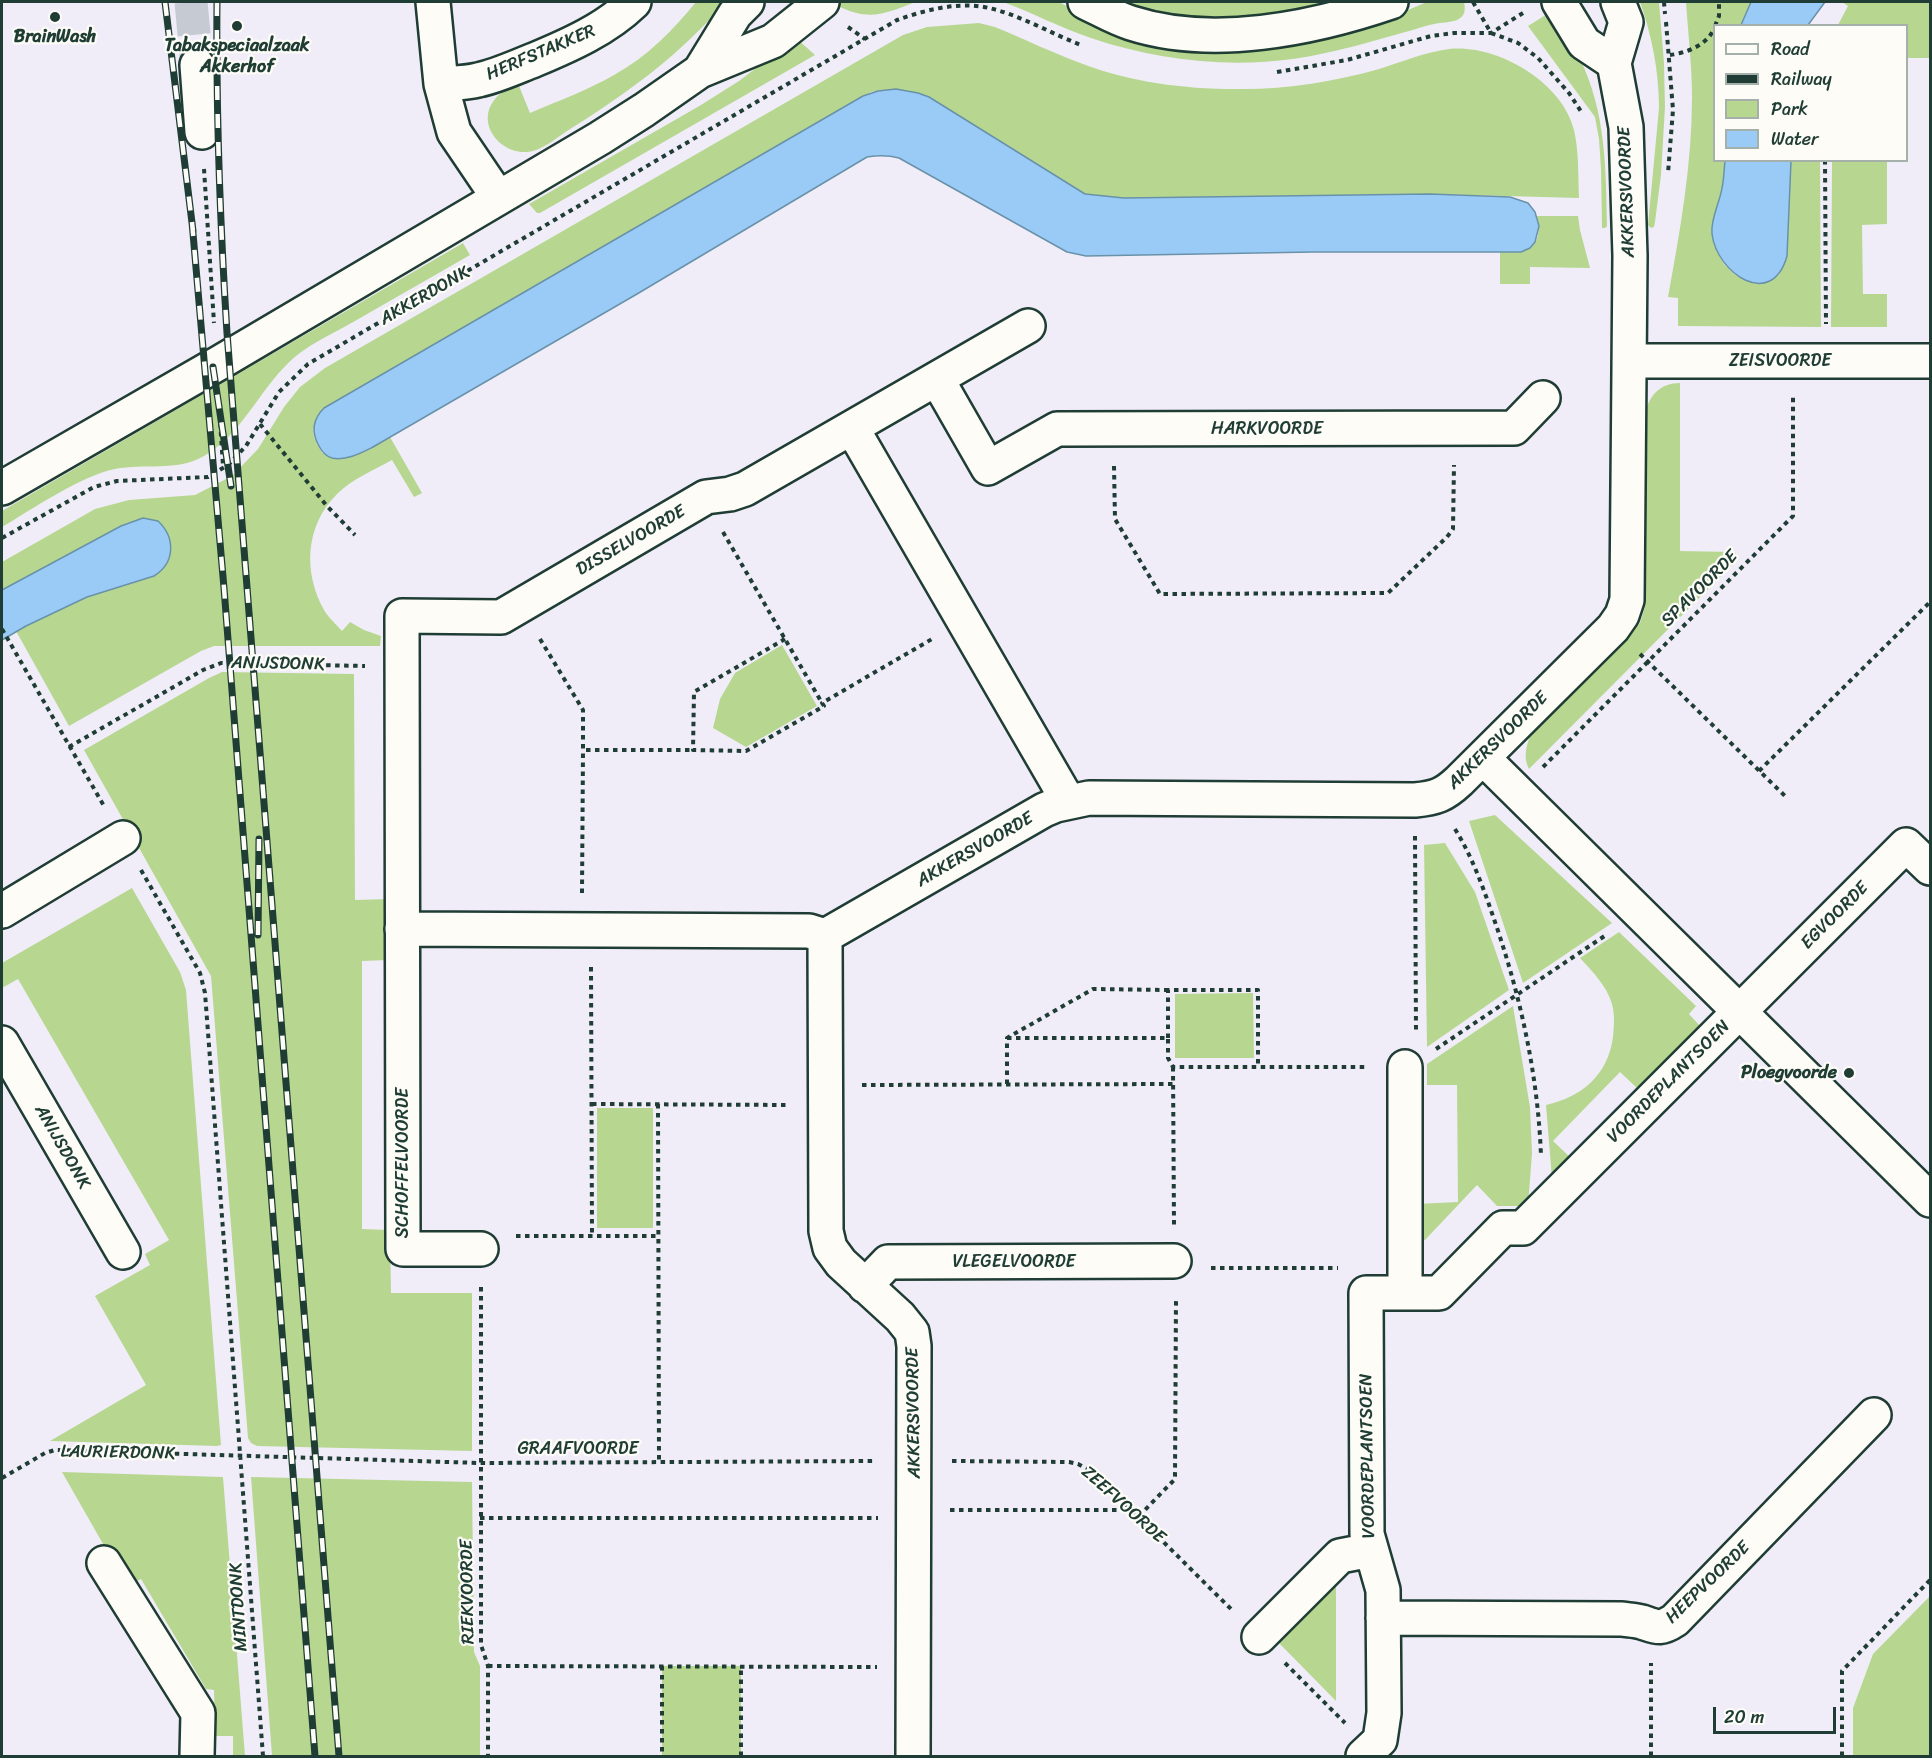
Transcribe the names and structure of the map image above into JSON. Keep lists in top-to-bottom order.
{
  "streets": {
    "street": [
      "HERFSTAKKER",
      "AKKERSVOORDE",
      "ZEISVOORDE",
      "HARKVOORDE",
      "DISSELVOORDE",
      "ANIJSDONK",
      "EGVOORDE",
      "VOORDEPLANTSOEN",
      "SCHOFFELVOORDE",
      "VLEGELVOORDE",
      "HEEPVOORDE"
    ],
    "path": [
      "AKKERDONK",
      "SPAVOORDE",
      "GRAAFVOORDE",
      "LAURIERDONK",
      "ZEEFVOORDE",
      "RIEKVOORDE",
      "MINTDONK"
    ]
  },
  "crossings": [
    ["AKKERSVOORDE", "ZEISVOORDE"],
    ["AKKERSVOORDE", "VLEGELVOORDE"],
    ["AKKERSVOORDE", "GRAAFVOORDE"],
    ["AKKERSVOORDE", "ZEEFVOORDE"],
    ["ZEISVOORDE", "SPAVOORDE"],
    ["HARKVOORDE", "DISSELVOORDE"],
    ["DISSELVOORDE", "SCHOFFELVOORDE"],
    ["ANIJSDONK", "SCHOFFELVOORDE"],
    ["ANIJSDONK", "MINTDONK"],
    ["EGVOORDE", "VOORDEPLANTSOEN"],
    ["VOORDEPLANTSOEN", "ZEEFVOORDE"],
    ["VOORDEPLANTSOEN", "HEEPVOORDE"],
    ["GRAAFVOORDE", "LAURIERDONK"],
    ["GRAAFVOORDE", "ZEEFVOORDE"],
    ["GRAAFVOORDE", "RIEKVOORDE"],
    ["GRAAFVOORDE", "MINTDONK"],
    ["LAURIERDONK", "MINTDONK"]
  ],
  "places": ["BrainWash", "Tabakspeciaalzaak Akkerhof", "Ploegvoorde"],
  "legend": [
    "Road",
    "Railway",
    "Park",
    "Water"
  ],
  "scale_bar": "20 m"
}
